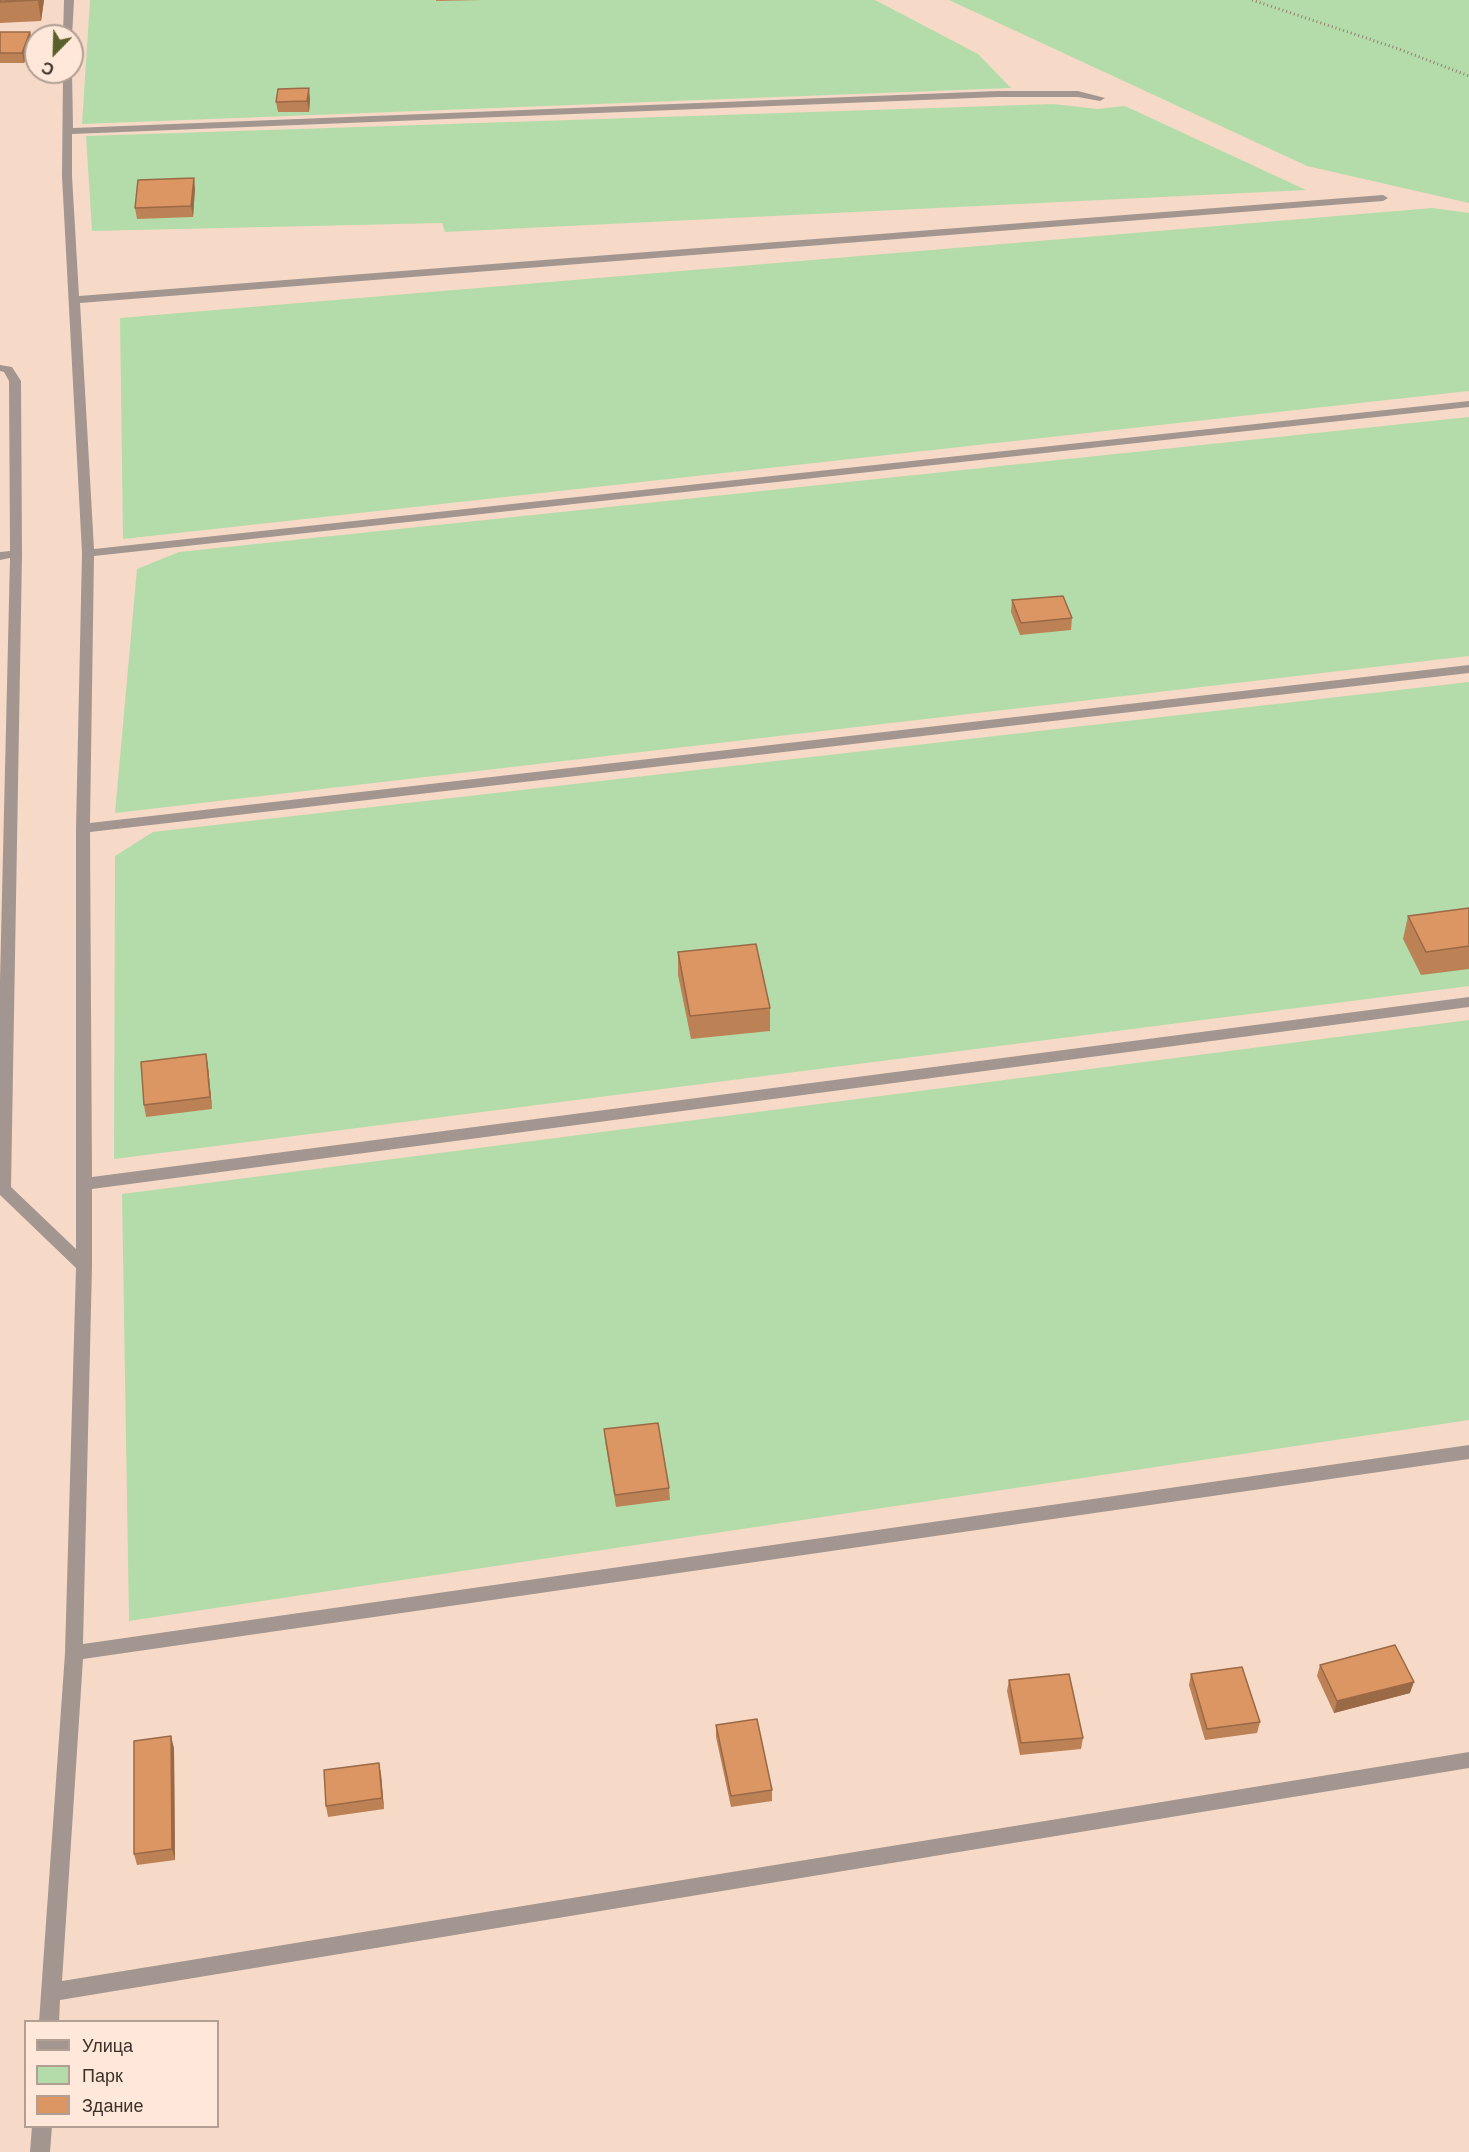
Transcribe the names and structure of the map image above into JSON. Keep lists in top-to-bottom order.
{
  "legend": ["Улица", "Парк", "Здание"],
  "north": "bottom left"
}
